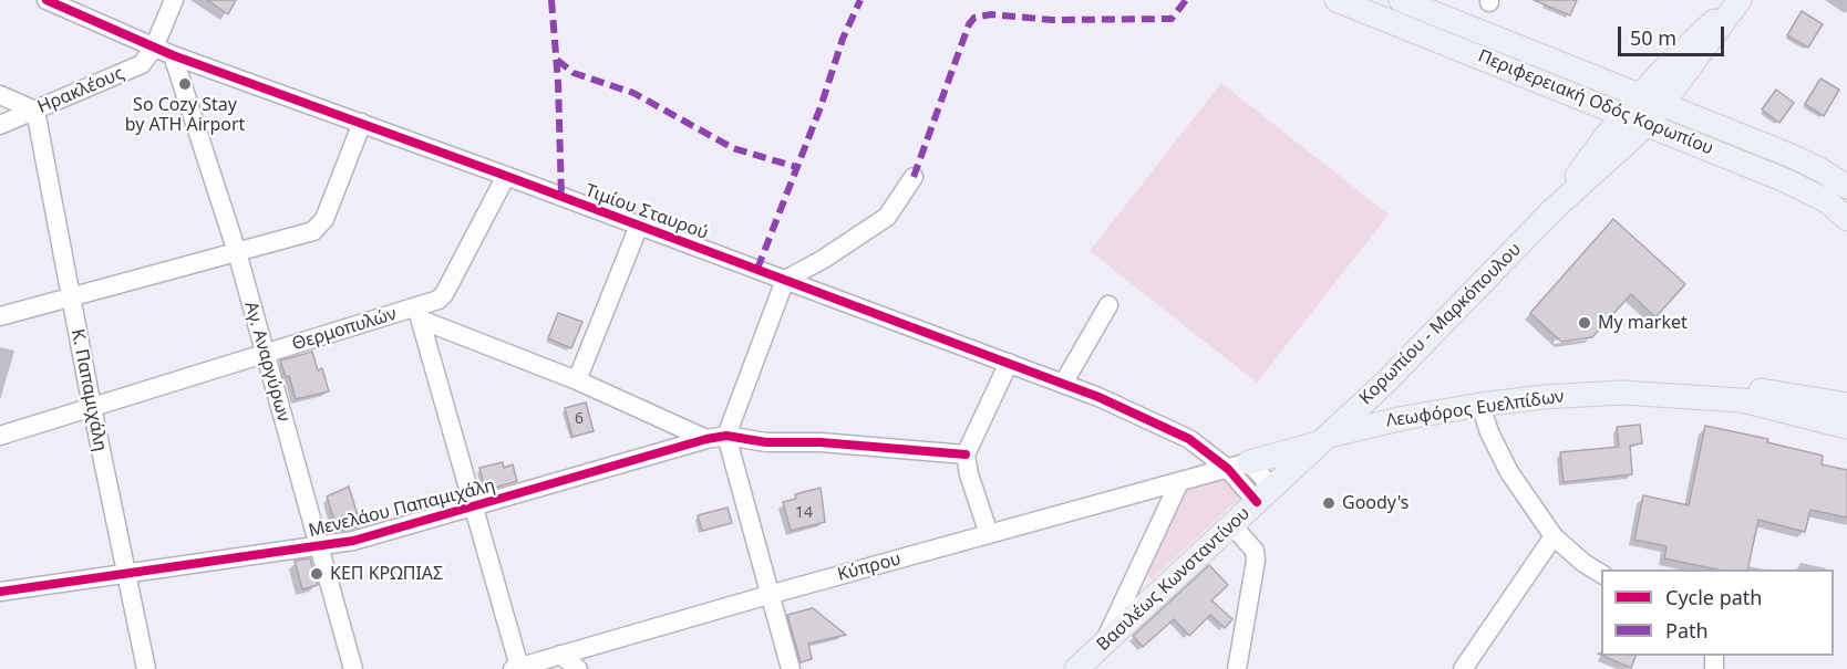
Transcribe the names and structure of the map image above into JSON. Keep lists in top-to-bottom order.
{
  "streets": {
    "main road": [
      "Περιφερειακή Οδός Κορωπίου",
      "Κορωπίου - Μαρκόπουλου",
      "Λεωφόρος Ευελπίδων",
      "Βασιλέως Κωνσταντίνου"
    ],
    "street": [
      "Ηρακλέους",
      "Τιμίου Σταυρού",
      "Θερμοπυλών",
      "Αγ. Αναργύρων",
      "Κ. Παπαμιχάλη",
      "Μενελάου Παπαμιχάλη",
      "Κύπρου"
    ]
  },
  "crossings": [
    ["Ηρακλέους", "Τιμίου Σταυρού"],
    ["Ηρακλέους", "Κ. Παπαμιχάλη"],
    ["Περιφερειακή Οδός Κορωπίου", "Κορωπίου - Μαρκόπουλου"],
    ["Τιμίου Σταυρού", "Θερμοπυλών"],
    ["Τιμίου Σταυρού", "Αγ. Αναργύρων"],
    ["Τιμίου Σταυρού", "Λεωφόρος Ευελπίδων"],
    ["Τιμίου Σταυρού", "Κύπρου"],
    ["Τιμίου Σταυρού", "Βασιλέως Κωνσταντίνου"],
    ["Κορωπίου - Μαρκόπουλου", "Λεωφόρος Ευελπίδων"],
    ["Κορωπίου - Μαρκόπουλου", "Βασιλέως Κωνσταντίνου"],
    ["Θερμοπυλών", "Αγ. Αναργύρων"],
    ["Θερμοπυλών", "Κ. Παπαμιχάλη"],
    ["Αγ. Αναργύρων", "Μενελάου Παπαμιχάλη"],
    ["Κ. Παπαμιχάλη", "Μενελάου Παπαμιχάλη"],
    ["Λεωφόρος Ευελπίδων", "Κύπρου"],
    ["Λεωφόρος Ευελπίδων", "Βασιλέως Κωνσταντίνου"]
  ],
  "places": [
    "So Cozy Stay by ATH Airport",
    "My market",
    "Goody's",
    "ΚΕΠ ΚΡΩΠΙΑΣ"
  ],
  "house_numbers": ["6", "14"],
  "legend": ["Cycle path", "Path"],
  "scale_bar": "50 m"
}
